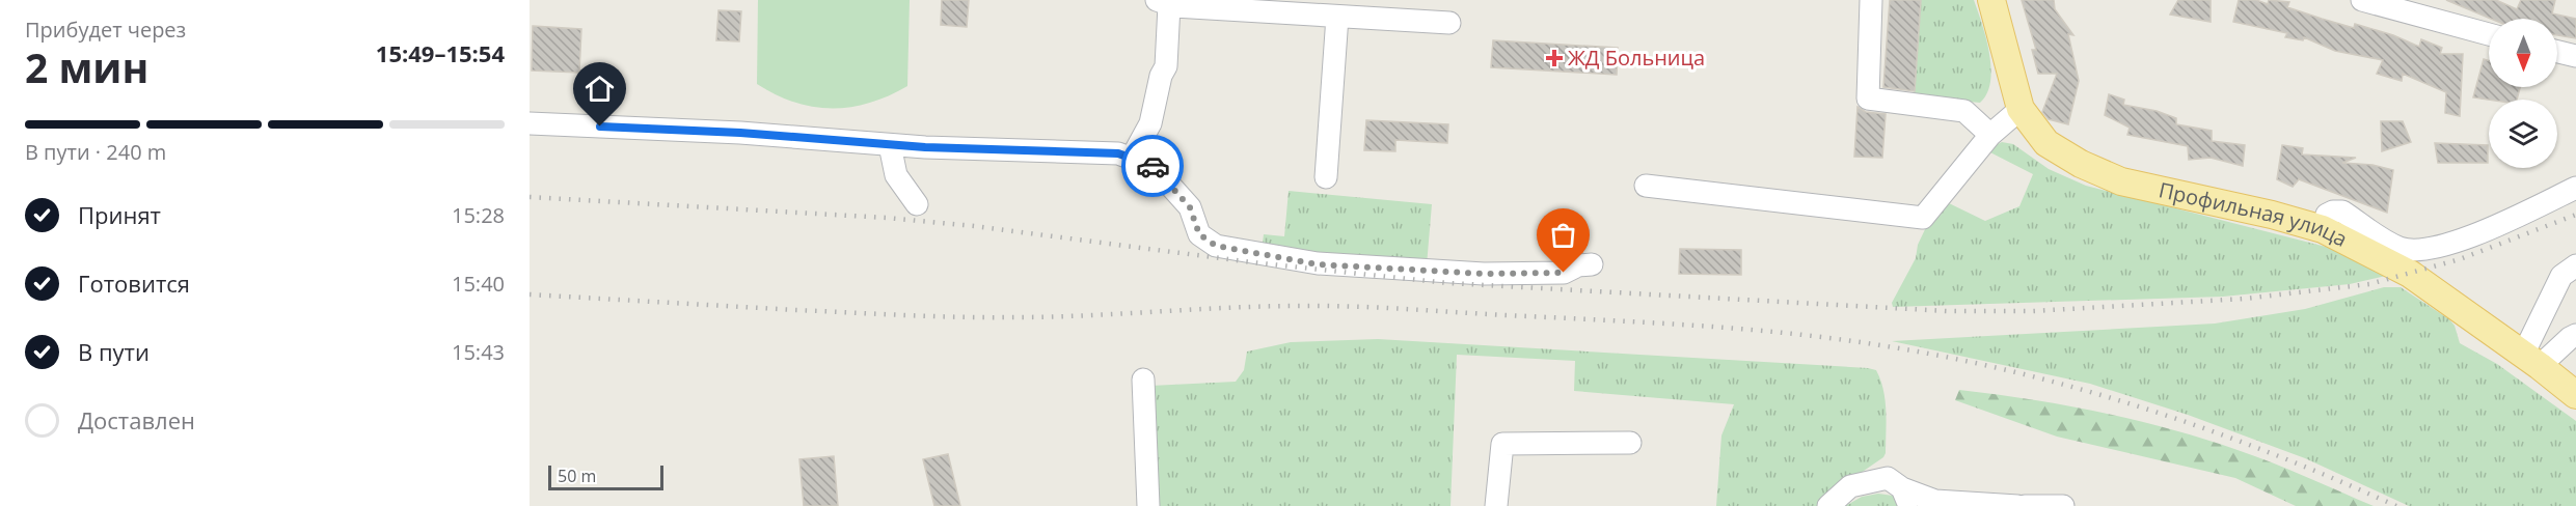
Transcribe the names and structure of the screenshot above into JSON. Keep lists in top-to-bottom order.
{
  "streets": {
    "main road": ["Профильная улица"]
  },
  "places": {
    "health": ["ЖД Больница"]
  },
  "scale_bar": "50 m",
  "north": "bottom",
  "page": {
    "heading": ["2 мин", "Прибудет через", "15:49–15:54"],
    "bar": "В пути · 240 m",
    "list": [
      ["Принят", "15:28"],
      ["Готовится", "15:40"],
      ["В пути", "15:43"],
      "Доставлен"
    ],
    "scale": "50 m"
  }
}
